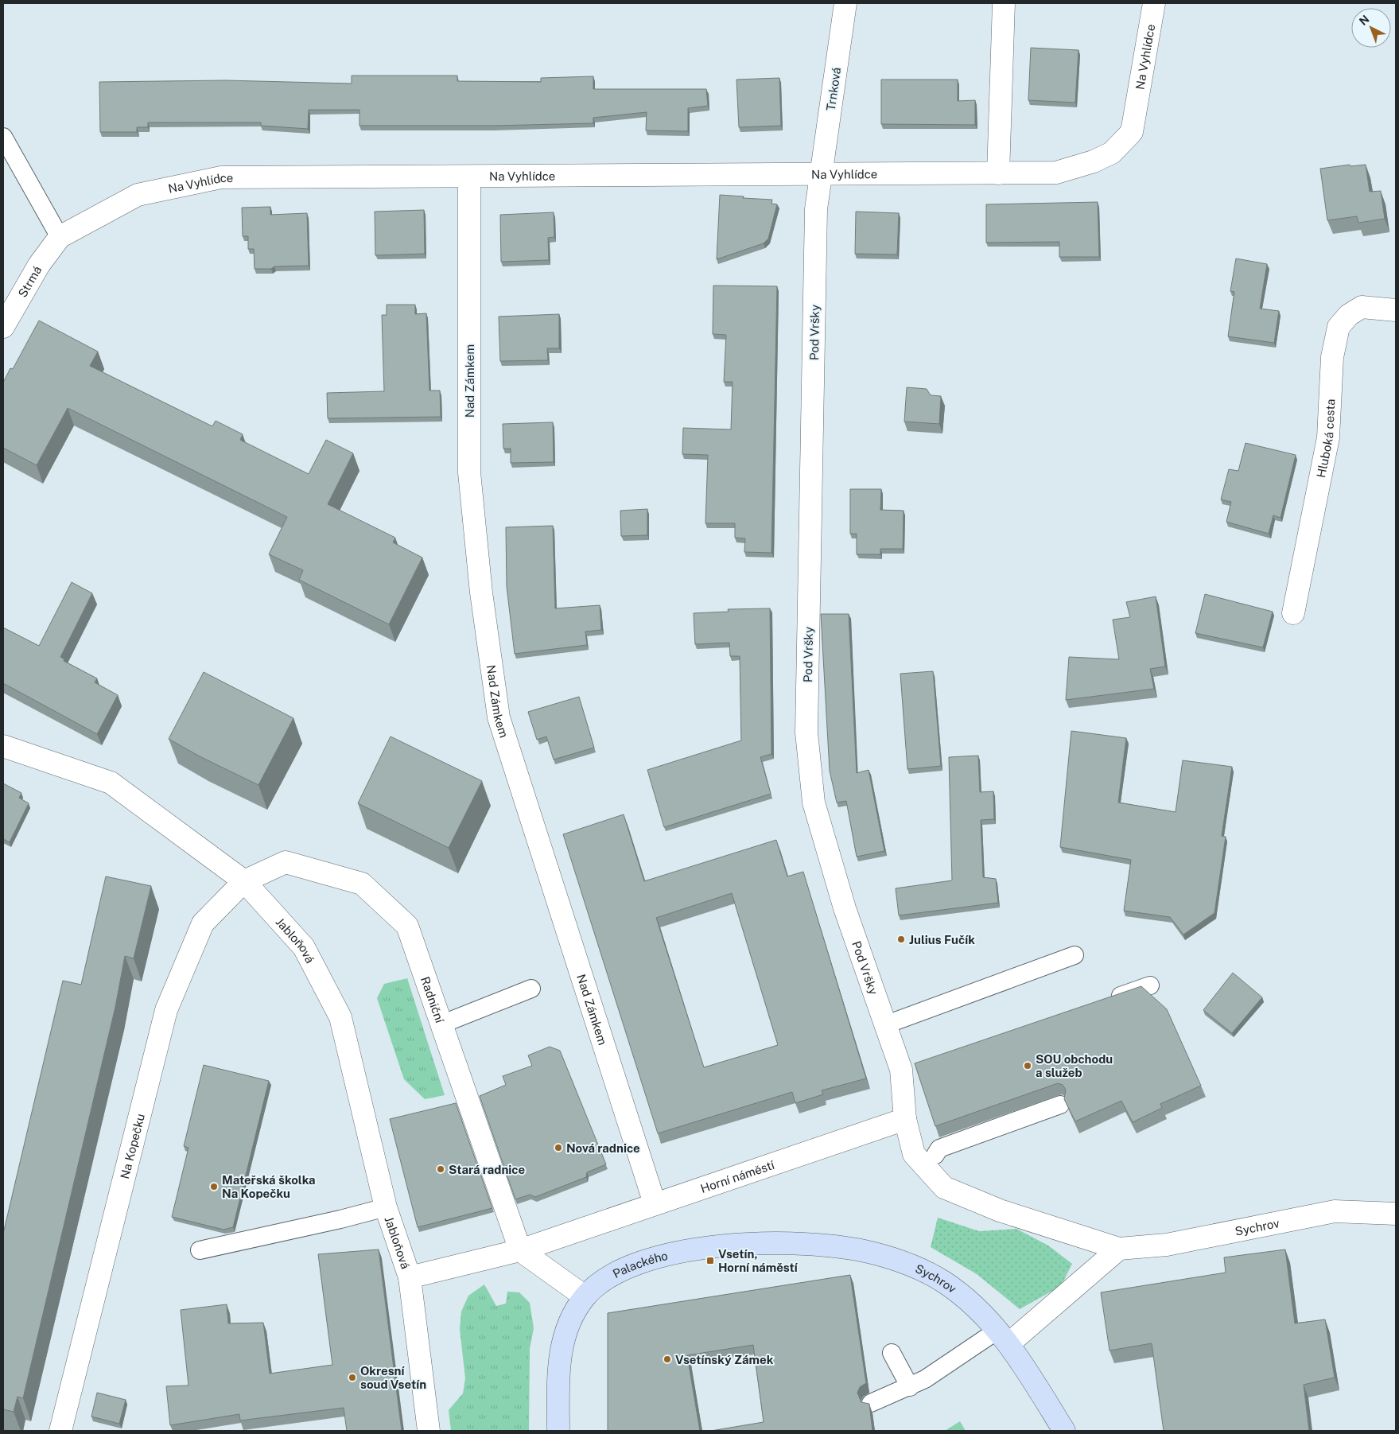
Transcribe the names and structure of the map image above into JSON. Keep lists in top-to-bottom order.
{
  "streets": {
    "street": [
      "Na Vyhlídce",
      "Trnková",
      "Strmá",
      "Pod Vršky",
      "Nad Zámkem",
      "Hluboká cesta",
      "Jabloňová",
      "Radniční",
      "Na Kopečku",
      "Horní náměstí",
      "Sychrov",
      "Palackého"
    ]
  },
  "crossings": [
    ["Na Vyhlídce", "Trnková"],
    ["Na Vyhlídce", "Strmá"],
    ["Na Vyhlídce", "Pod Vršky"],
    ["Na Vyhlídce", "Nad Zámkem"],
    ["Trnková", "Pod Vršky"],
    ["Pod Vršky", "Horní náměstí"],
    ["Nad Zámkem", "Horní náměstí"],
    ["Jabloňová", "Radniční"],
    ["Jabloňová", "Na Kopečku"],
    ["Jabloňová", "Horní náměstí"],
    ["Radniční", "Na Kopečku"],
    ["Radniční", "Horní náměstí"],
    ["Sychrov", "Palackého"]
  ],
  "places": {
    "other": [
      "Julius Fučík",
      "SOU obchodu a služeb",
      "Nová radnice",
      "Stará radnice",
      "Mateřská školka Na Kopečku",
      "Vsetínský Zámek",
      "Okresní soud Vsetín"
    ],
    "transit": ["Vsetín, Horní náměstí"]
  },
  "north": "top left"
}
